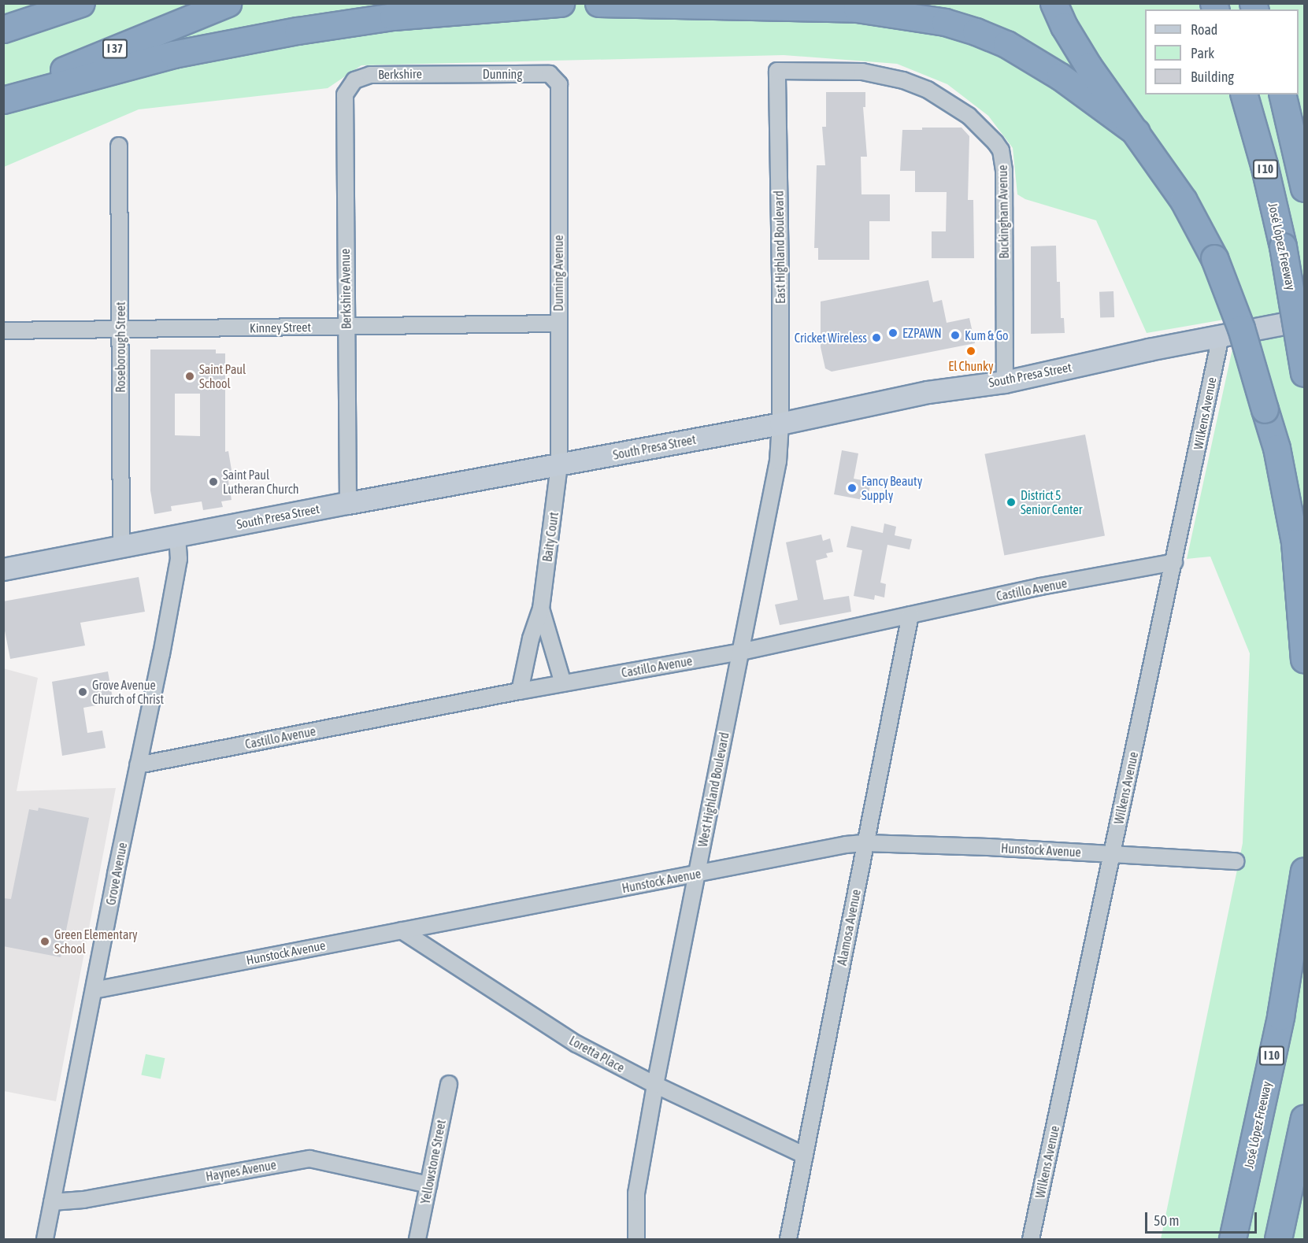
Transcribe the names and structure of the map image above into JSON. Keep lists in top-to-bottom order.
{
  "streets": {
    "highway": ["I 37", "I 10", "José López Freeway"],
    "main road": ["South Presa Street"],
    "street": [
      "Berkshire",
      "Dunning",
      "Buckingham Avenue",
      "East Highland Boulevard",
      "Dunning Avenue",
      "Berkshire Avenue",
      "Kinney Street",
      "Roseborough Street",
      "Wilkens Avenue",
      "Baity Court",
      "Castillo Avenue",
      "West Highland Boulevard",
      "Hunstock Avenue",
      "Grove Avenue",
      "Alamosa Avenue",
      "Loretta Place",
      "Yellowstone Street",
      "Haynes Avenue"
    ]
  },
  "crossings": [
    ["Berkshire", "Dunning"],
    ["Berkshire", "Berkshire Avenue"],
    ["Dunning", "Dunning Avenue"],
    ["Buckingham Avenue", "East Highland Boulevard"],
    ["Buckingham Avenue", "South Presa Street"],
    ["East Highland Boulevard", "South Presa Street"],
    ["East Highland Boulevard", "West Highland Boulevard"],
    ["Dunning Avenue", "Kinney Street"],
    ["Dunning Avenue", "South Presa Street"],
    ["Dunning Avenue", "Baity Court"],
    ["Berkshire Avenue", "Kinney Street"],
    ["Berkshire Avenue", "South Presa Street"],
    ["Kinney Street", "Roseborough Street"],
    ["Roseborough Street", "South Presa Street"],
    ["South Presa Street", "Wilkens Avenue"],
    ["South Presa Street", "Baity Court"],
    ["South Presa Street", "West Highland Boulevard"],
    ["South Presa Street", "Grove Avenue"],
    ["Wilkens Avenue", "Castillo Avenue"],
    ["Wilkens Avenue", "Hunstock Avenue"],
    ["Baity Court", "Castillo Avenue"],
    ["Castillo Avenue", "West Highland Boulevard"],
    ["Castillo Avenue", "Grove Avenue"],
    ["Castillo Avenue", "Alamosa Avenue"],
    ["West Highland Boulevard", "Hunstock Avenue"],
    ["West Highland Boulevard", "Loretta Place"],
    ["Hunstock Avenue", "Grove Avenue"],
    ["Hunstock Avenue", "Alamosa Avenue"],
    ["Hunstock Avenue", "Loretta Place"],
    ["Grove Avenue", "Haynes Avenue"],
    ["Alamosa Avenue", "Loretta Place"],
    ["Yellowstone Street", "Haynes Avenue"]
  ],
  "places": [
    "EZPAWN",
    "Kum & Go",
    "Cricket Wireless",
    "El Chunky",
    "Saint Paul School",
    "Saint Paul Lutheran Church",
    "Fancy Beauty Supply",
    "District 5 Senior Center",
    "Grove Avenue Church of Christ",
    "Green Elementary School"
  ],
  "legend": ["Road", "Park", "Building"],
  "scale_bar": "50 m"
}
